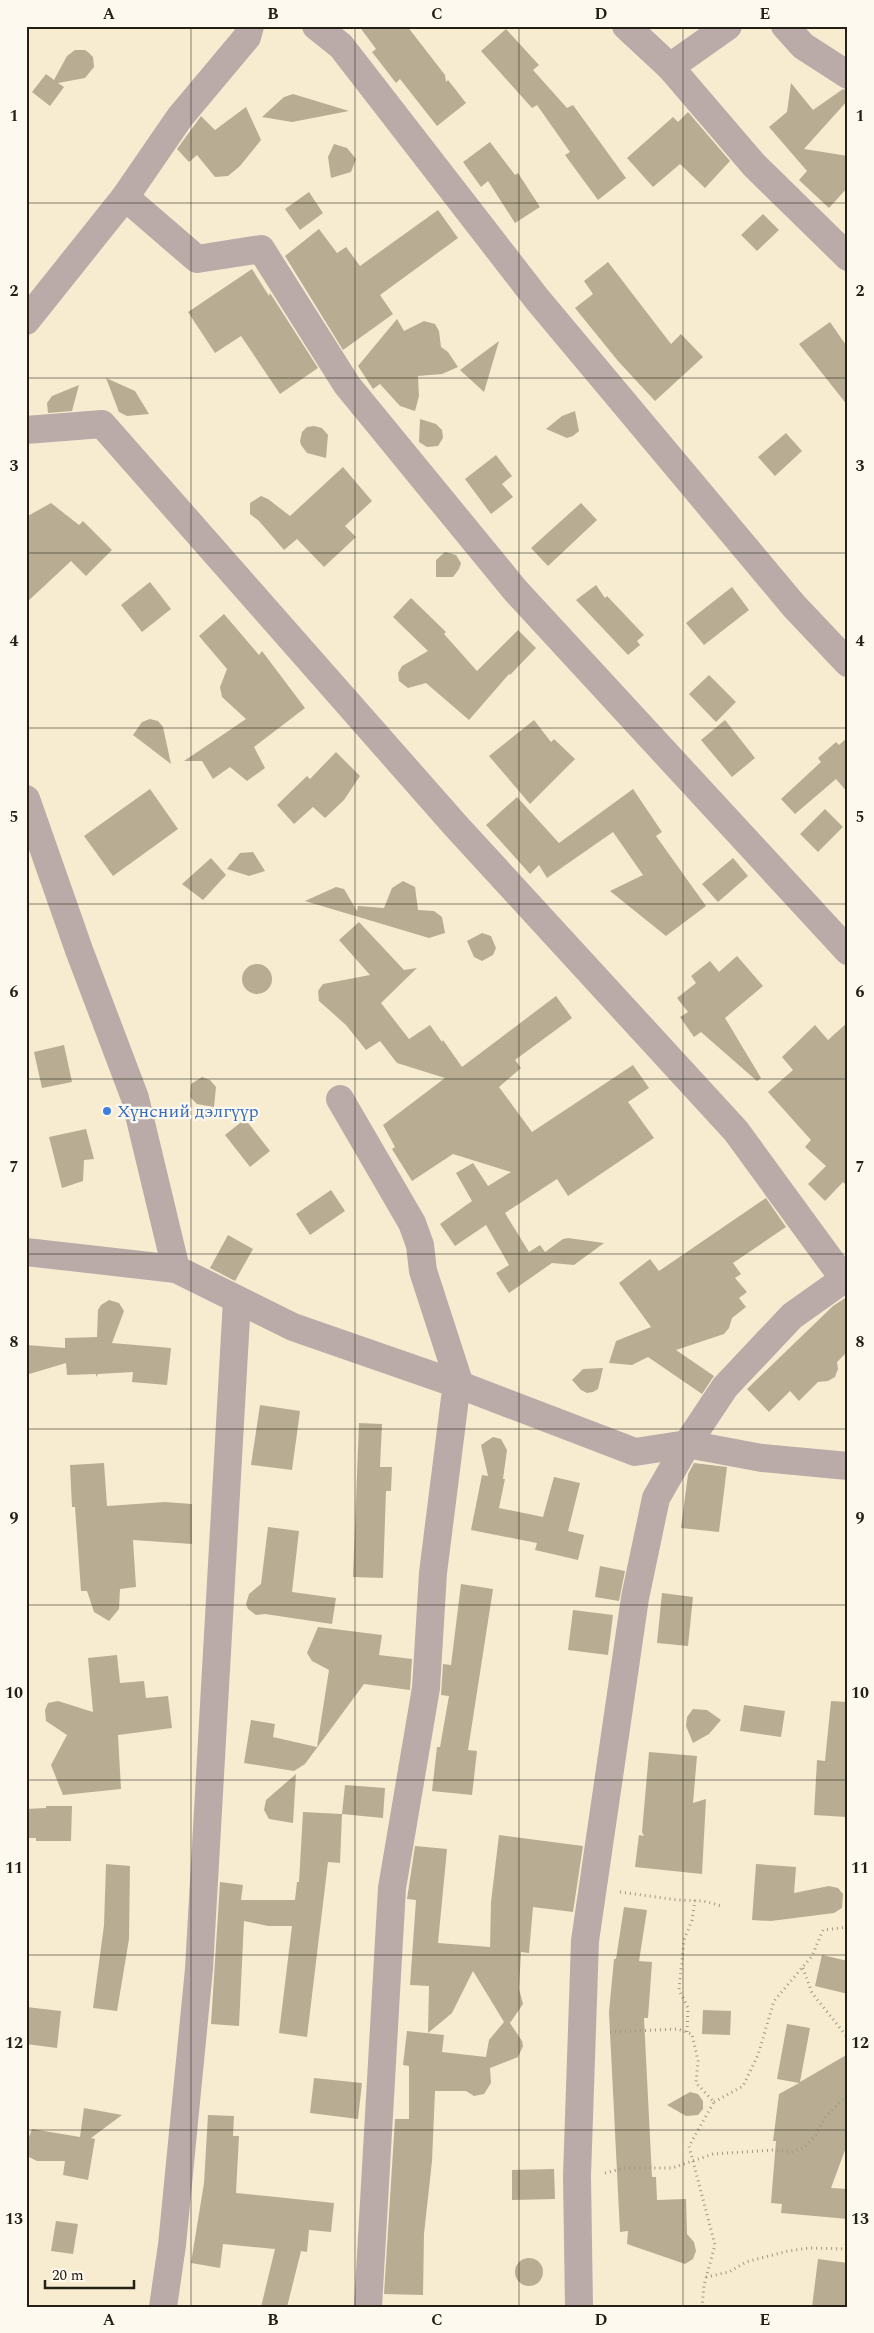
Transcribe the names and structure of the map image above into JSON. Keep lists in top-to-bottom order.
{
  "places": ["Хүнсний дэлгүүр"],
  "scale_bar": "20 m",
  "grid": {
    "columns": [
      "A",
      "B",
      "C",
      "D",
      "E"
    ],
    "rows": [
      "1",
      "2",
      "3",
      "4",
      "5",
      "6",
      "7",
      "8",
      "9",
      "10",
      "11",
      "12",
      "13"
    ]
  }
}
